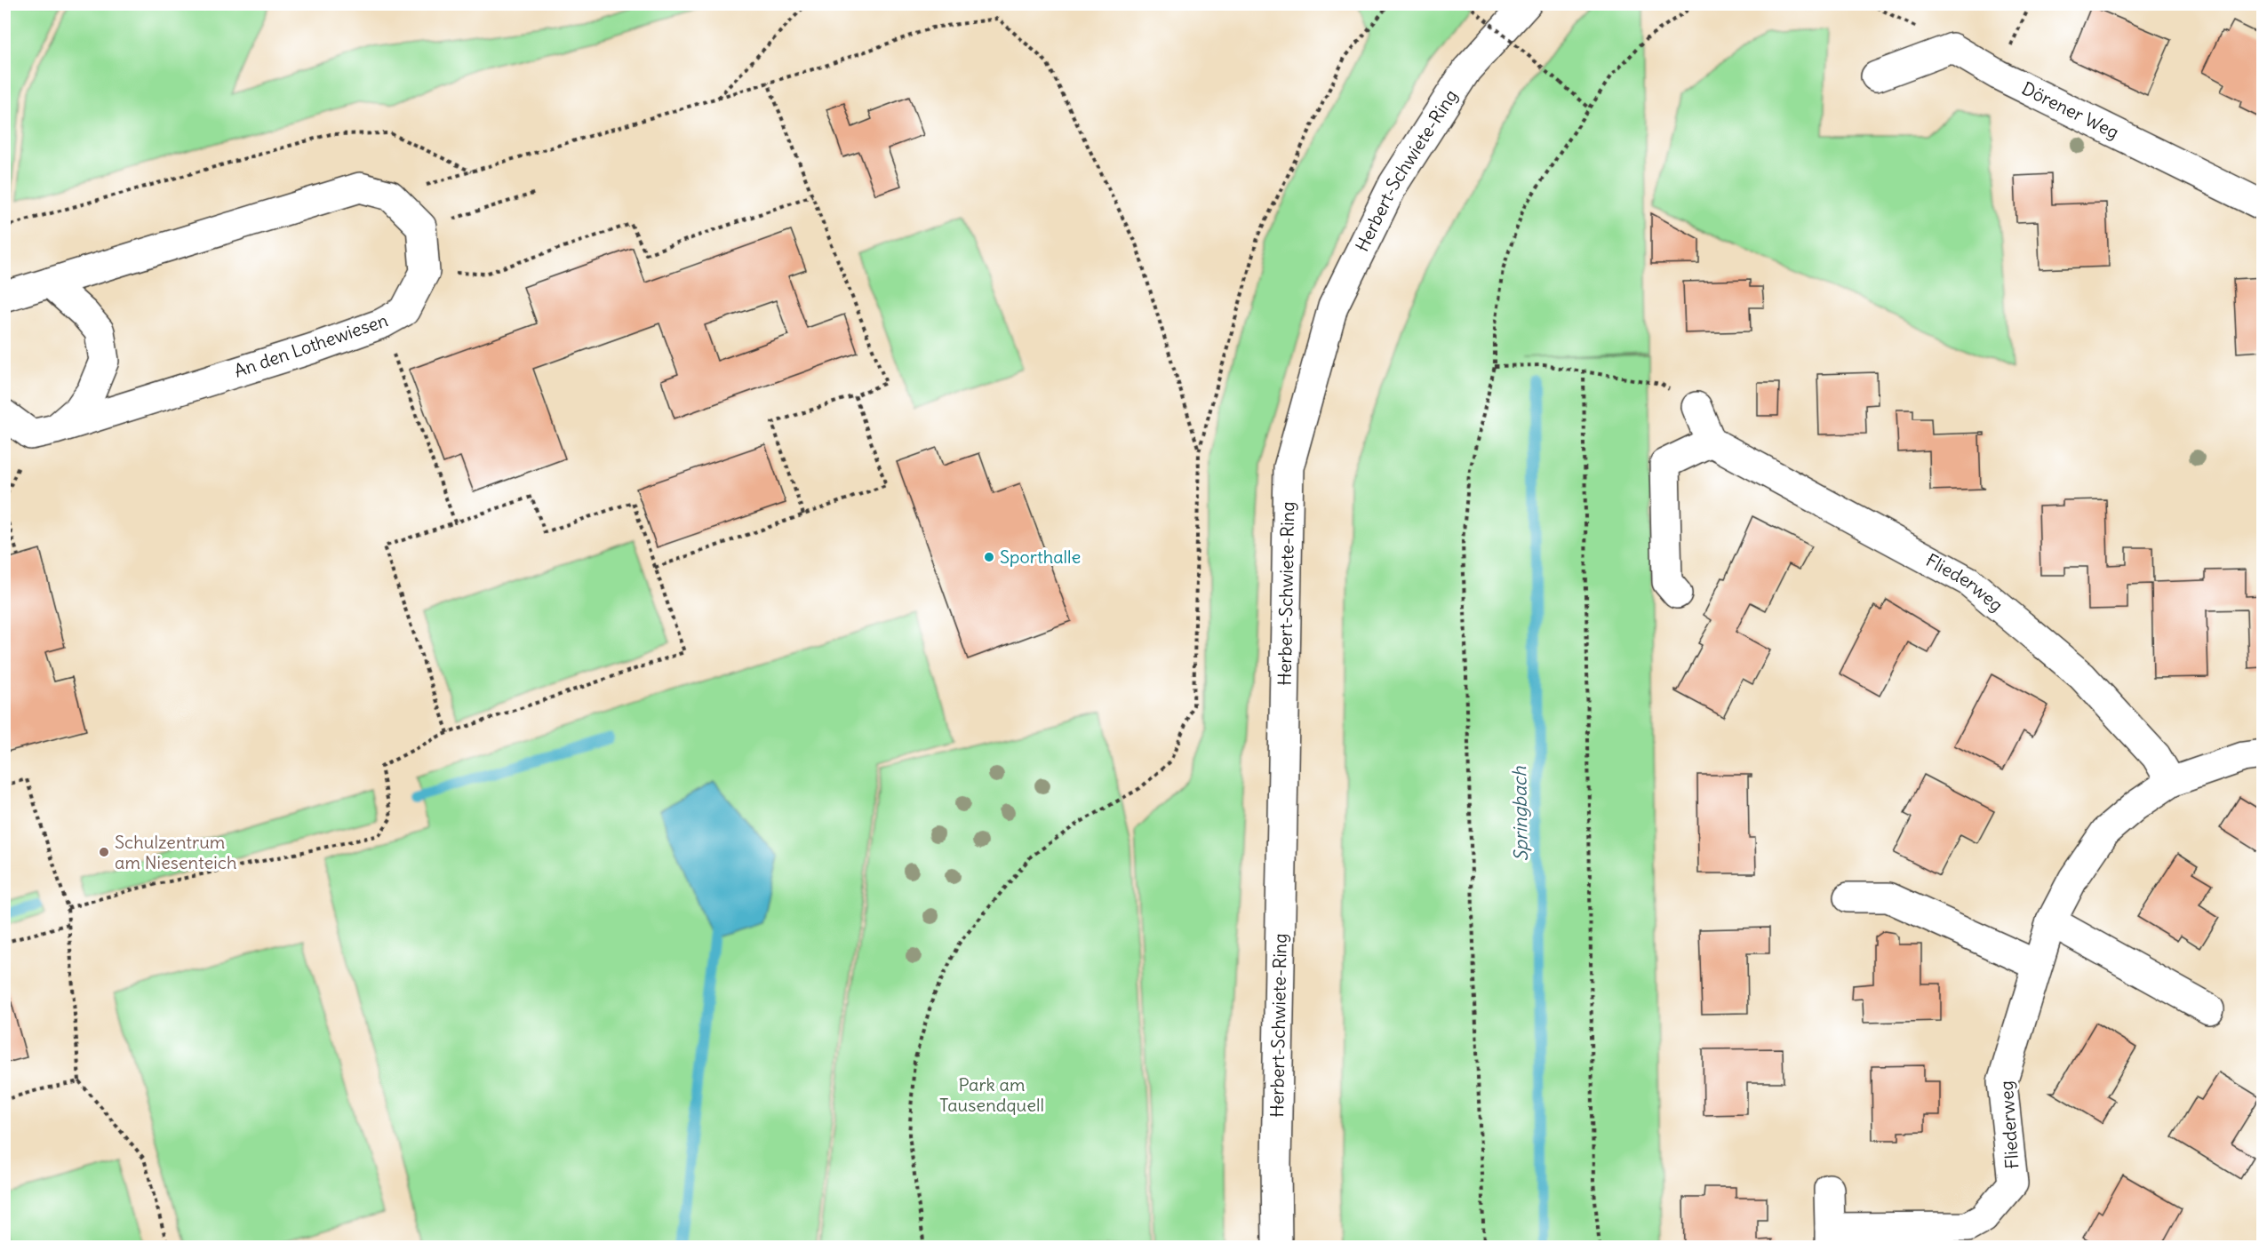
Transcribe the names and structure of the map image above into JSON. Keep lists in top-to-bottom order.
{
  "streets": {
    "street": [
      "Dörener Weg",
      "Herbert-Schwiete-Ring",
      "An den Lothewiesen",
      "Fliederweg"
    ]
  },
  "water": ["Springbach"],
  "parks": ["Park am Tausendquell"],
  "places": ["Sporthalle", "Schulzentrum am Niesenteich"]
}
